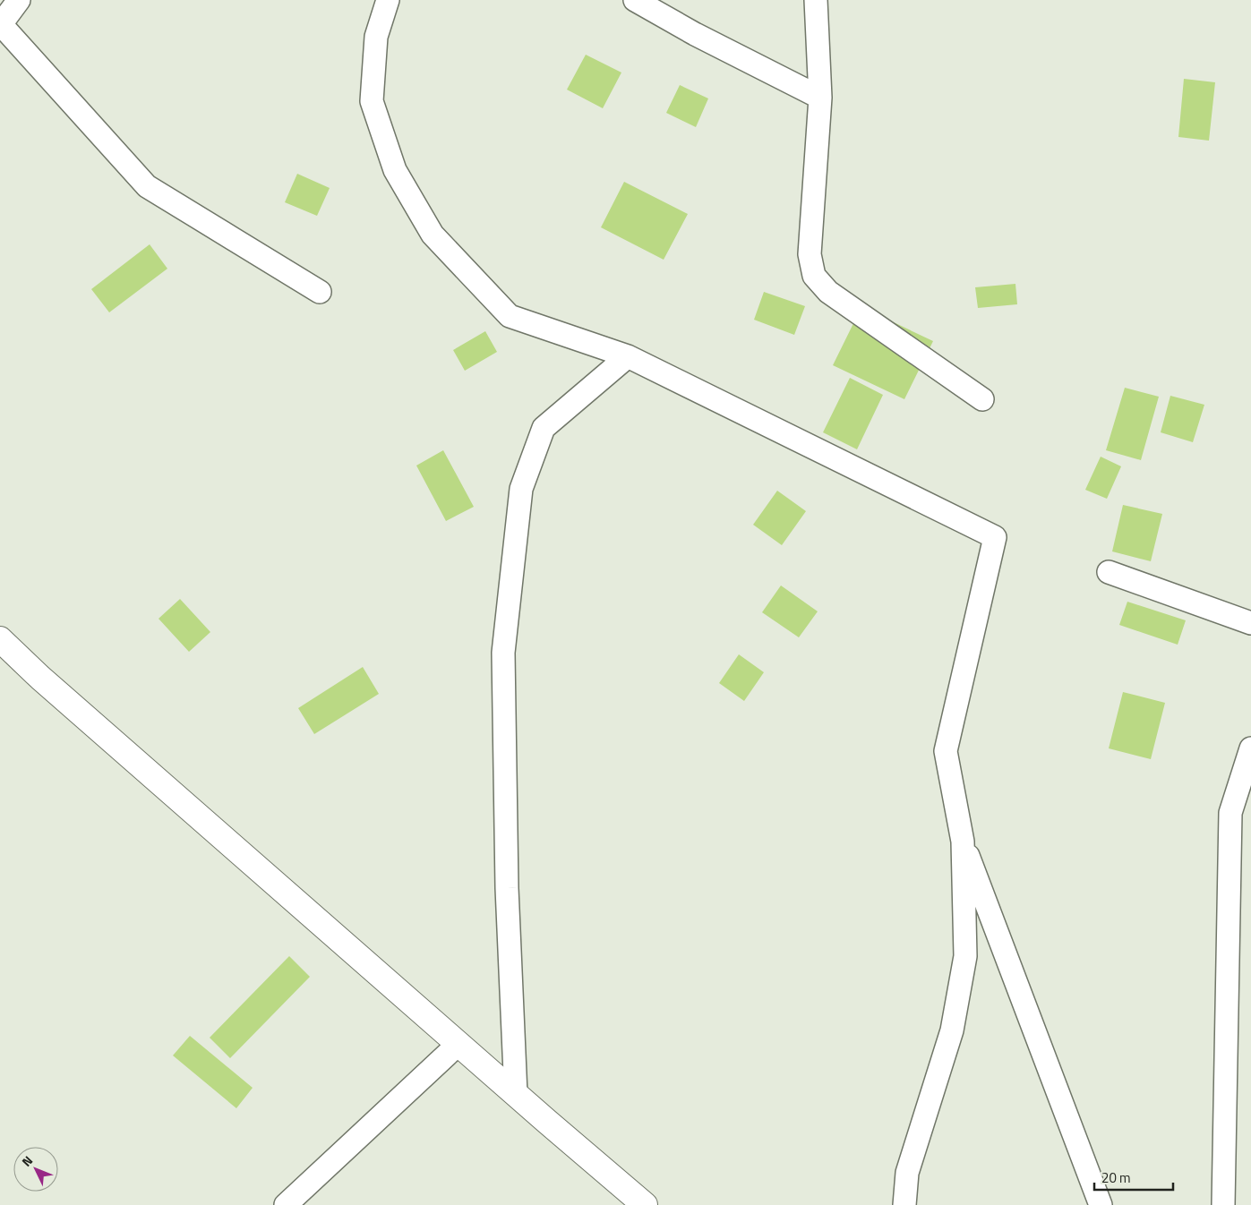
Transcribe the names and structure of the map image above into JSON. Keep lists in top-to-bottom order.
{
  "scale_bar": "20 m",
  "north": "top left"
}
